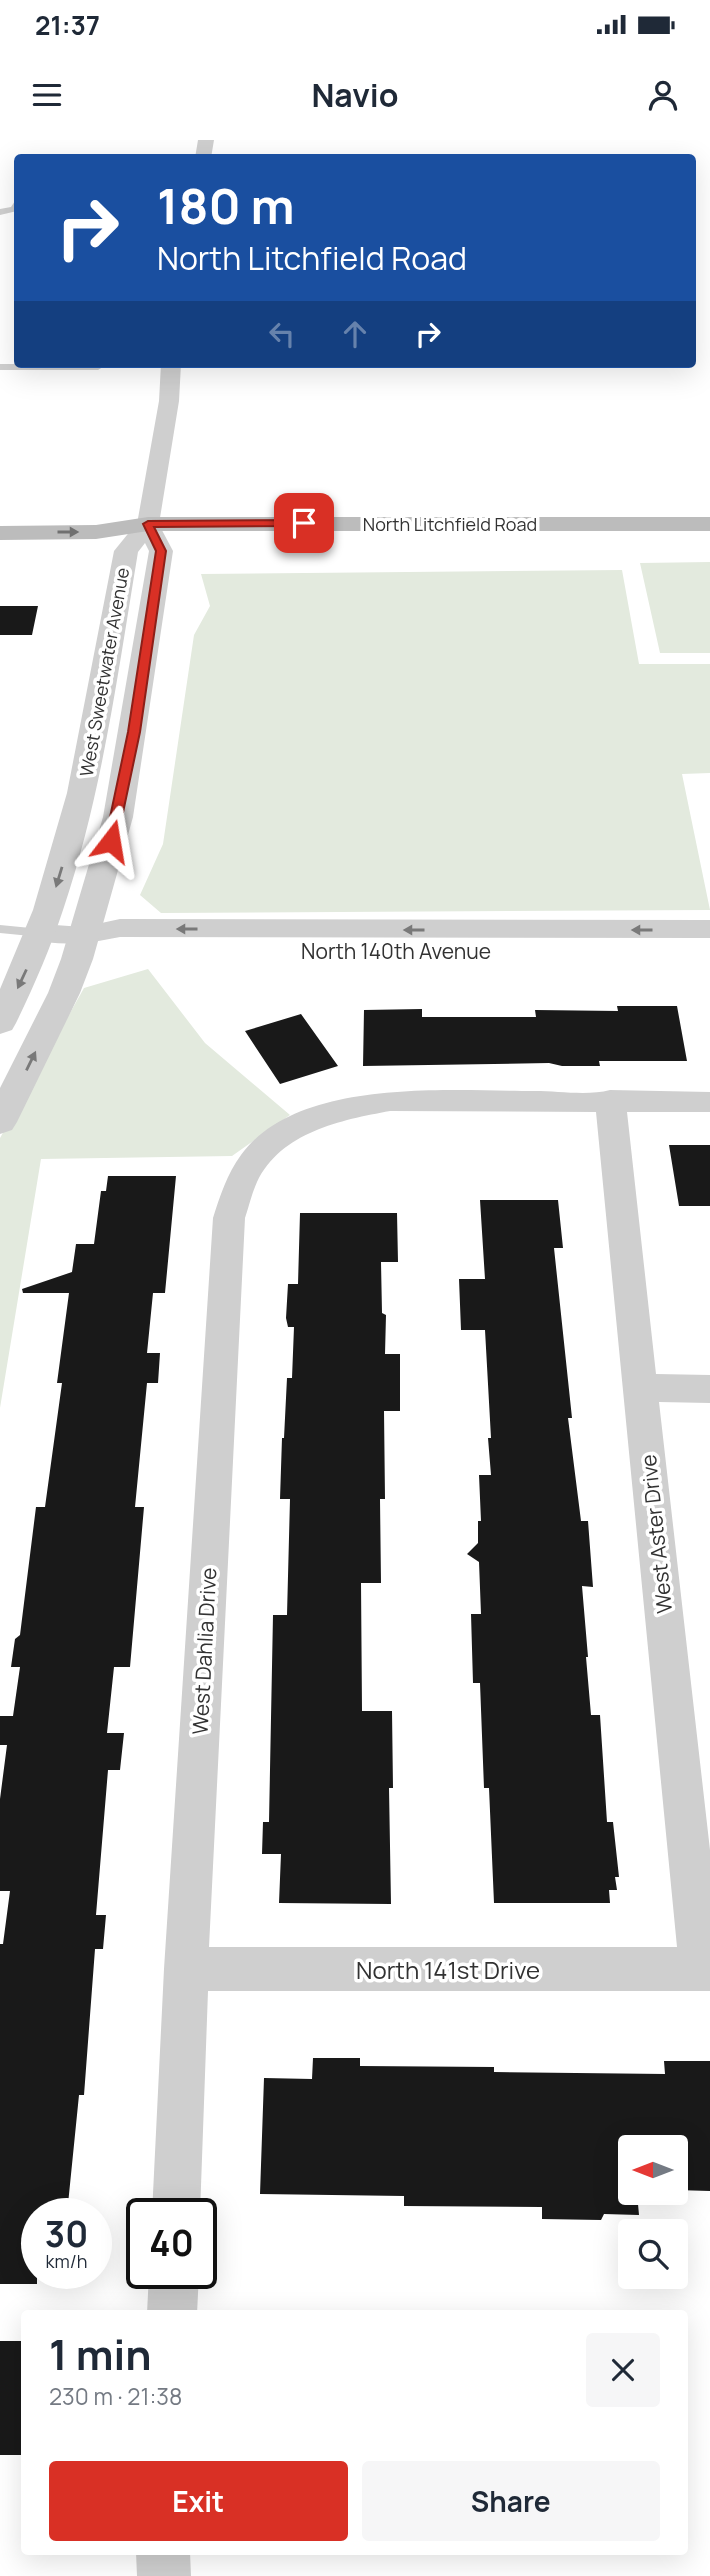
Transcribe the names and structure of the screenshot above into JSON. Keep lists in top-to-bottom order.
{
  "streets": {
    "main road": ["North Litchfield Road"],
    "street": [
      "West Sweetwater Avenue",
      "North 140th Avenue",
      "West Aster Drive",
      "West Dahlia Drive",
      "North 141st Drive"
    ]
  },
  "crossings": [
    ["North Litchfield Road", "West Sweetwater Avenue"],
    ["West Sweetwater Avenue", "North 140th Avenue"],
    ["West Aster Drive", "West Dahlia Drive"],
    ["West Aster Drive", "North 141st Drive"],
    ["West Dahlia Drive", "North 141st Drive"]
  ],
  "north": "left",
  "page": {
    "status": "21:37",
    "header": "Navio",
    "turn": ["180 m", "North Litchfield Road"],
    "speed": "30 km/h",
    "limit": "40",
    "heading": ["1 min", "230 m · 21:38"],
    "buttons": ["Exit", "Share"]
  }
}
